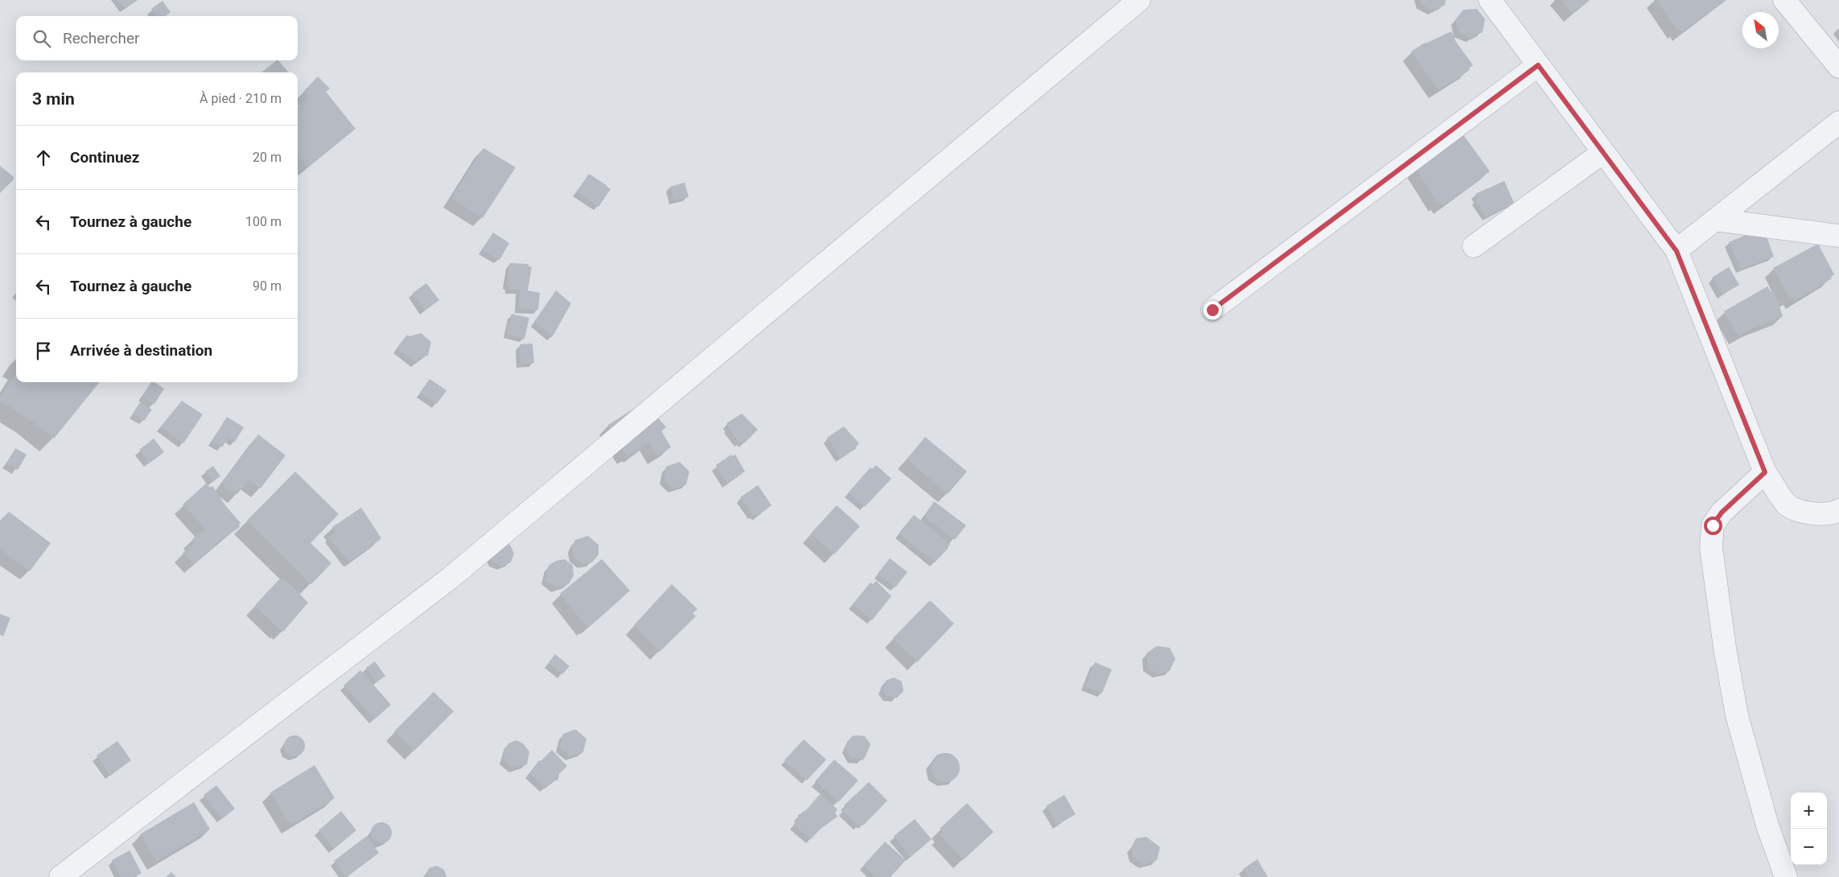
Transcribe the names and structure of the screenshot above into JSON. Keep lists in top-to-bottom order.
{
  "north": "top left",
  "page": {
    "search": "Rechercher",
    "heading": ["3 min", "À pied · 210 m"],
    "list": [
      ["Continuez", "20 m"],
      ["Tournez à gauche", "100 m"],
      ["Tournez à gauche", "90 m"],
      "Arrivée à destination"
    ],
    "map_buttons": ["+", "−"]
  }
}
